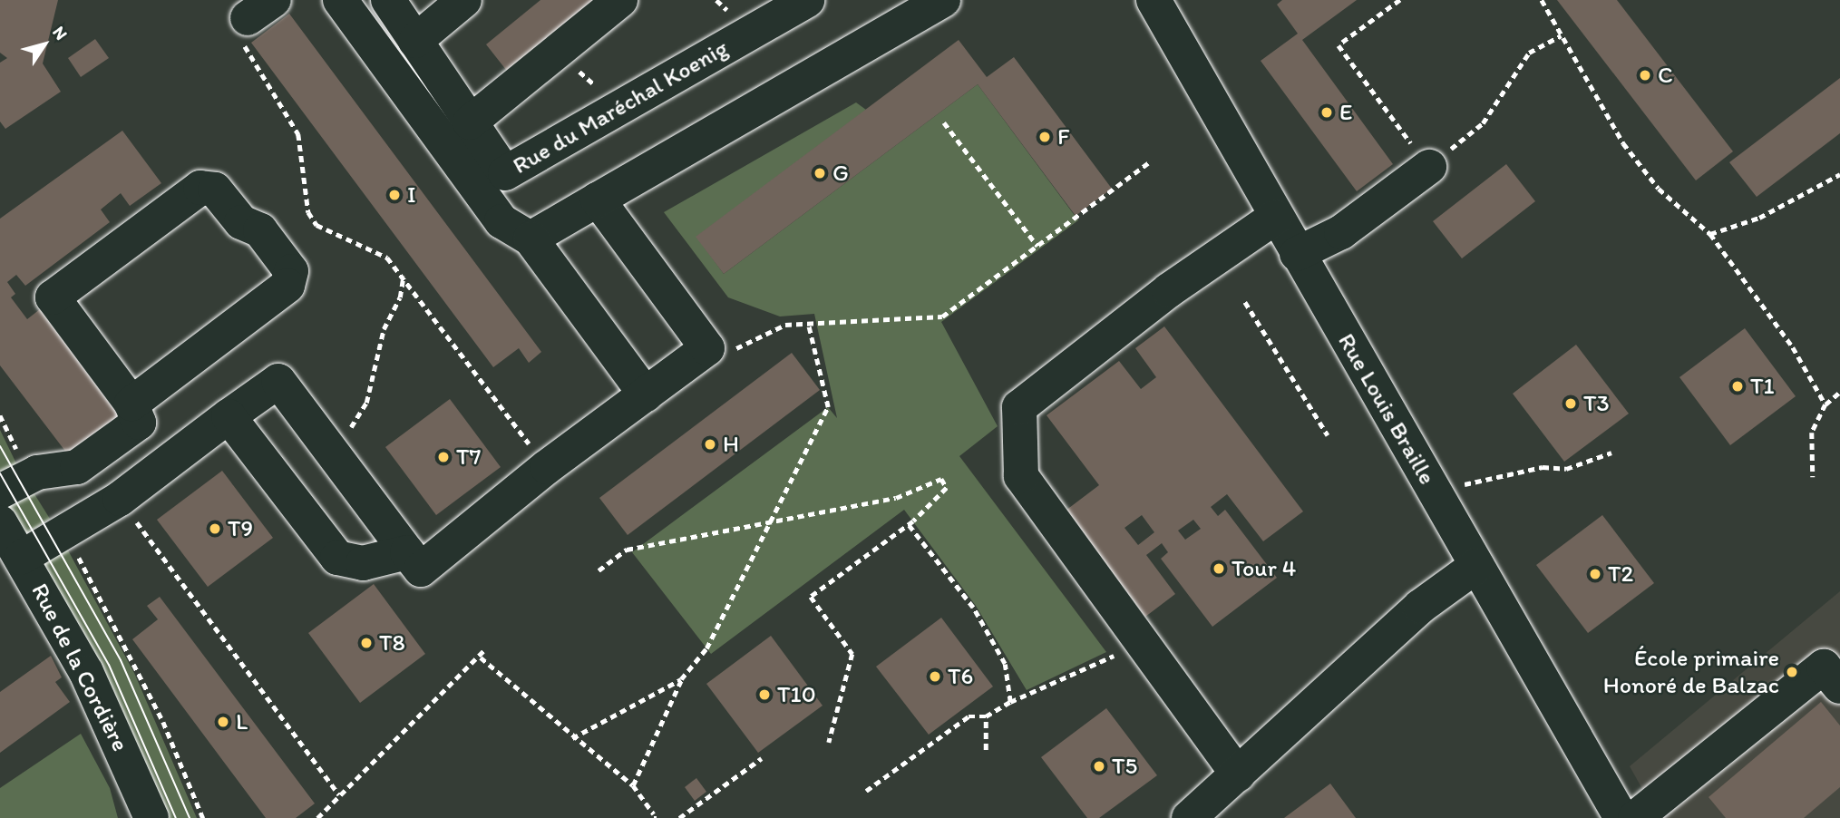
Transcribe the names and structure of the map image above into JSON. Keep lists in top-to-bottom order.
{
  "streets": {
    "street": ["Rue du Maréchal Koenig", "Rue Louis Braille", "Rue de la Cordière"]
  },
  "places": [
    "C",
    "E",
    "F",
    "G",
    "I",
    "T1",
    "T3",
    "H",
    "T7",
    "T9",
    "Tour 4",
    "T2",
    "T8",
    "École primaire Honoré de Balzac",
    "T6",
    "T10",
    "L",
    "T5"
  ],
  "north": "top right"
}
